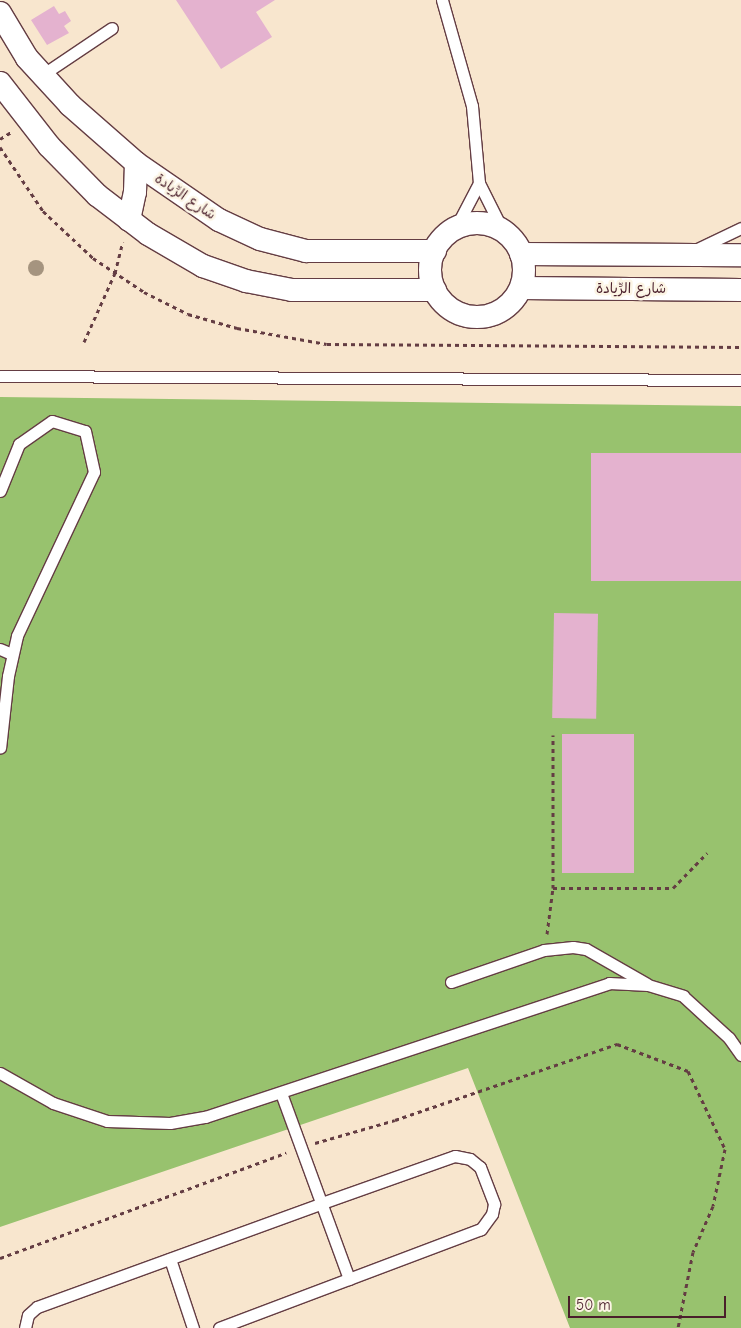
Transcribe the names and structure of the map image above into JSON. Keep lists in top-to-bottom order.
{
  "streets": {
    "street": ["شارع الرِّيادة"]
  },
  "scale_bar": "50 m"
}
